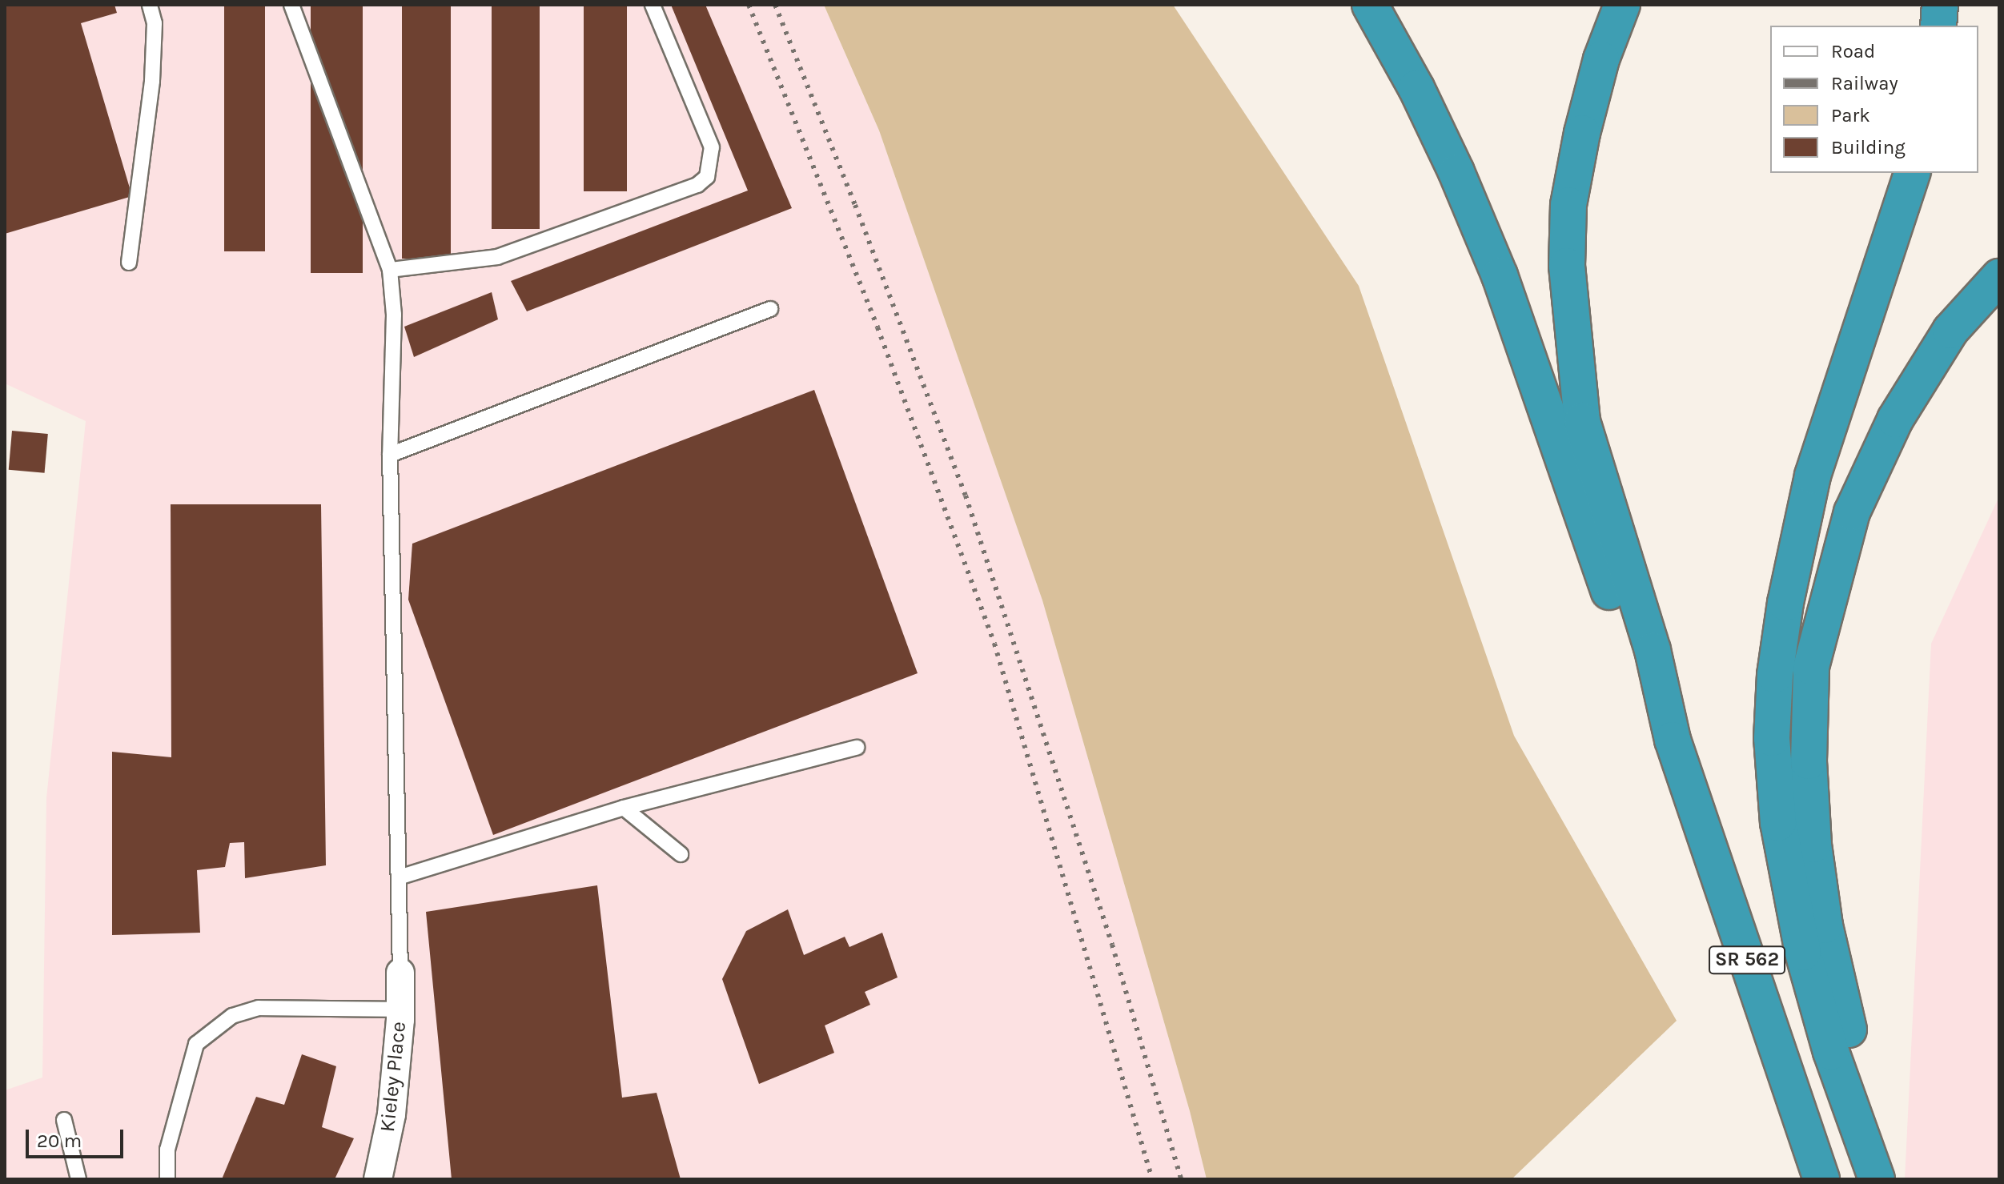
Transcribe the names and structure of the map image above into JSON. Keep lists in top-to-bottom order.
{
  "streets": {
    "highway": ["SR 562"],
    "street": ["Kieley Place"]
  },
  "legend": [
    "Road",
    "Railway",
    "Park",
    "Building"
  ],
  "scale_bar": "20 m"
}
